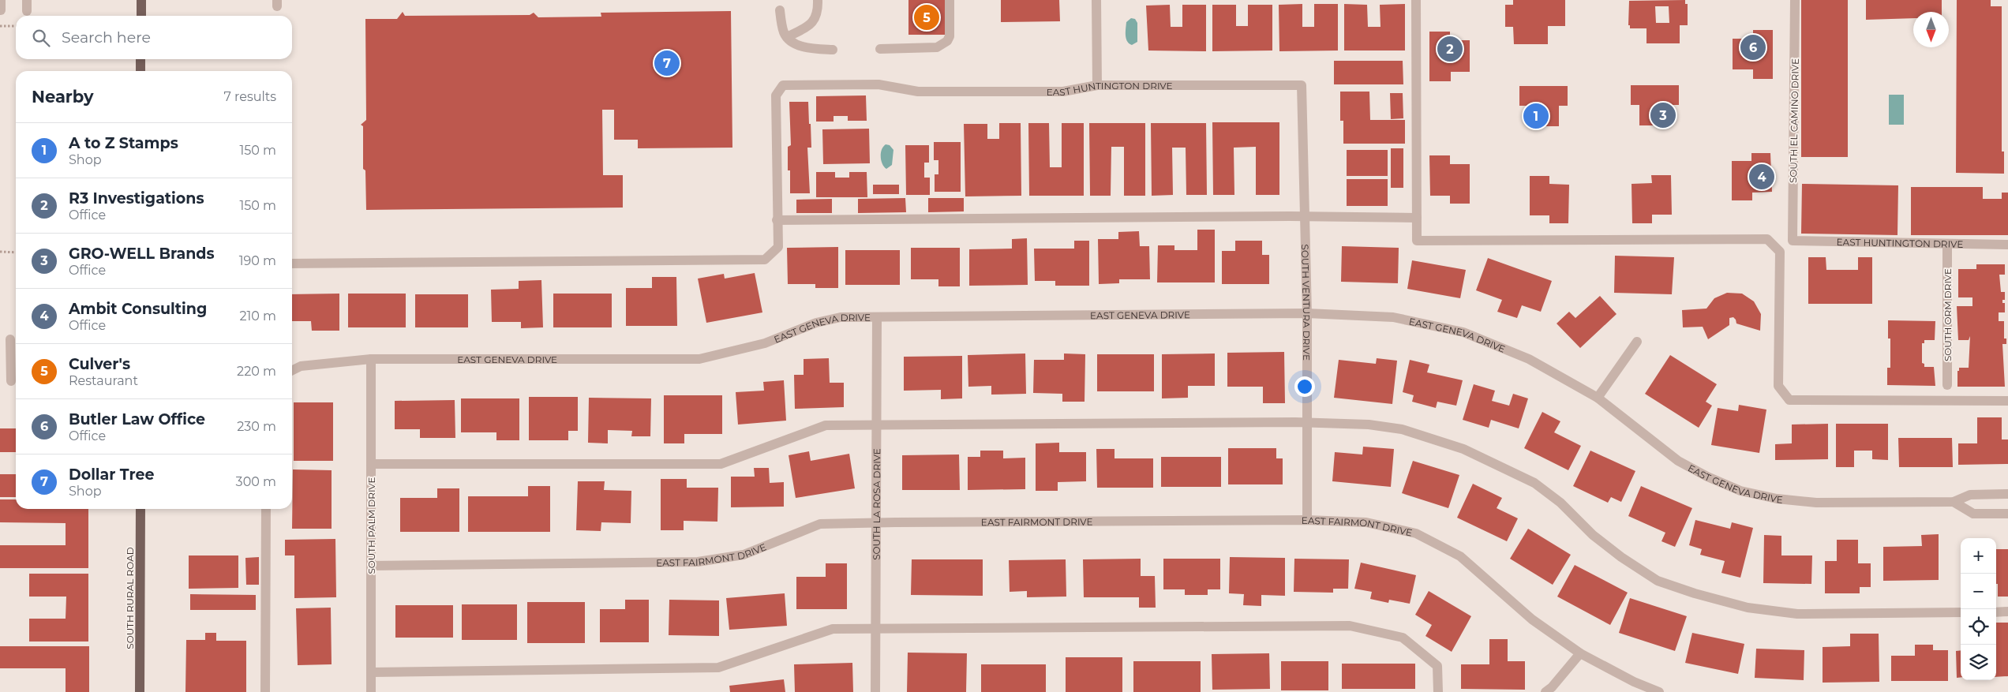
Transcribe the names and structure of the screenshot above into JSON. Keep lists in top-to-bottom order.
{
  "streets": {
    "main road": ["SOUTH RURAL ROAD"],
    "street": [
      "EAST HUNTINGTON DRIVE",
      "SOUTH EL CAMINO DRIVE",
      "SOUTH VENTURA DRIVE",
      "EAST GENEVA DRIVE",
      "SOUTH ORM DRIVE",
      "SOUTH LA ROSA DRIVE",
      "EAST FAIRMONT DRIVE",
      "SOUTH PALM DRIVE"
    ]
  },
  "crossings": [
    ["EAST HUNTINGTON DRIVE", "SOUTH EL CAMINO DRIVE"],
    ["EAST HUNTINGTON DRIVE", "SOUTH VENTURA DRIVE"],
    ["EAST HUNTINGTON DRIVE", "SOUTH ORM DRIVE"],
    ["SOUTH VENTURA DRIVE", "EAST GENEVA DRIVE"],
    ["SOUTH VENTURA DRIVE", "EAST FAIRMONT DRIVE"],
    ["EAST GENEVA DRIVE", "SOUTH LA ROSA DRIVE"],
    ["EAST GENEVA DRIVE", "SOUTH PALM DRIVE"],
    ["SOUTH LA ROSA DRIVE", "EAST FAIRMONT DRIVE"],
    ["EAST FAIRMONT DRIVE", "SOUTH PALM DRIVE"]
  ],
  "north": "bottom",
  "page": {
    "pins": [
      "5",
      "6",
      "2",
      "7",
      "3",
      "1",
      "4"
    ],
    "search": "Search here",
    "heading": ["Nearby", "7 results"],
    "list": [
      {
        "mark": "1",
        "name": "A to Z Stamps",
        "note": "Shop",
        "value": "150 m"
      },
      {
        "mark": "2",
        "name": "R3 Investigations",
        "note": "Office",
        "value": "150 m"
      },
      {
        "mark": "3",
        "name": "GRO-WELL Brands",
        "note": "Office",
        "value": "190 m"
      },
      {
        "mark": "4",
        "name": "Ambit Consulting",
        "note": "Office",
        "value": "210 m"
      },
      {
        "mark": "5",
        "name": "Culver's",
        "note": "Restaurant",
        "value": "220 m"
      },
      {
        "mark": "6",
        "name": "Butler Law Office",
        "note": "Office",
        "value": "230 m"
      },
      {
        "mark": "7",
        "name": "Dollar Tree",
        "note": "Shop",
        "value": "300 m"
      }
    ],
    "map_buttons": ["+", "−"]
  }
}
